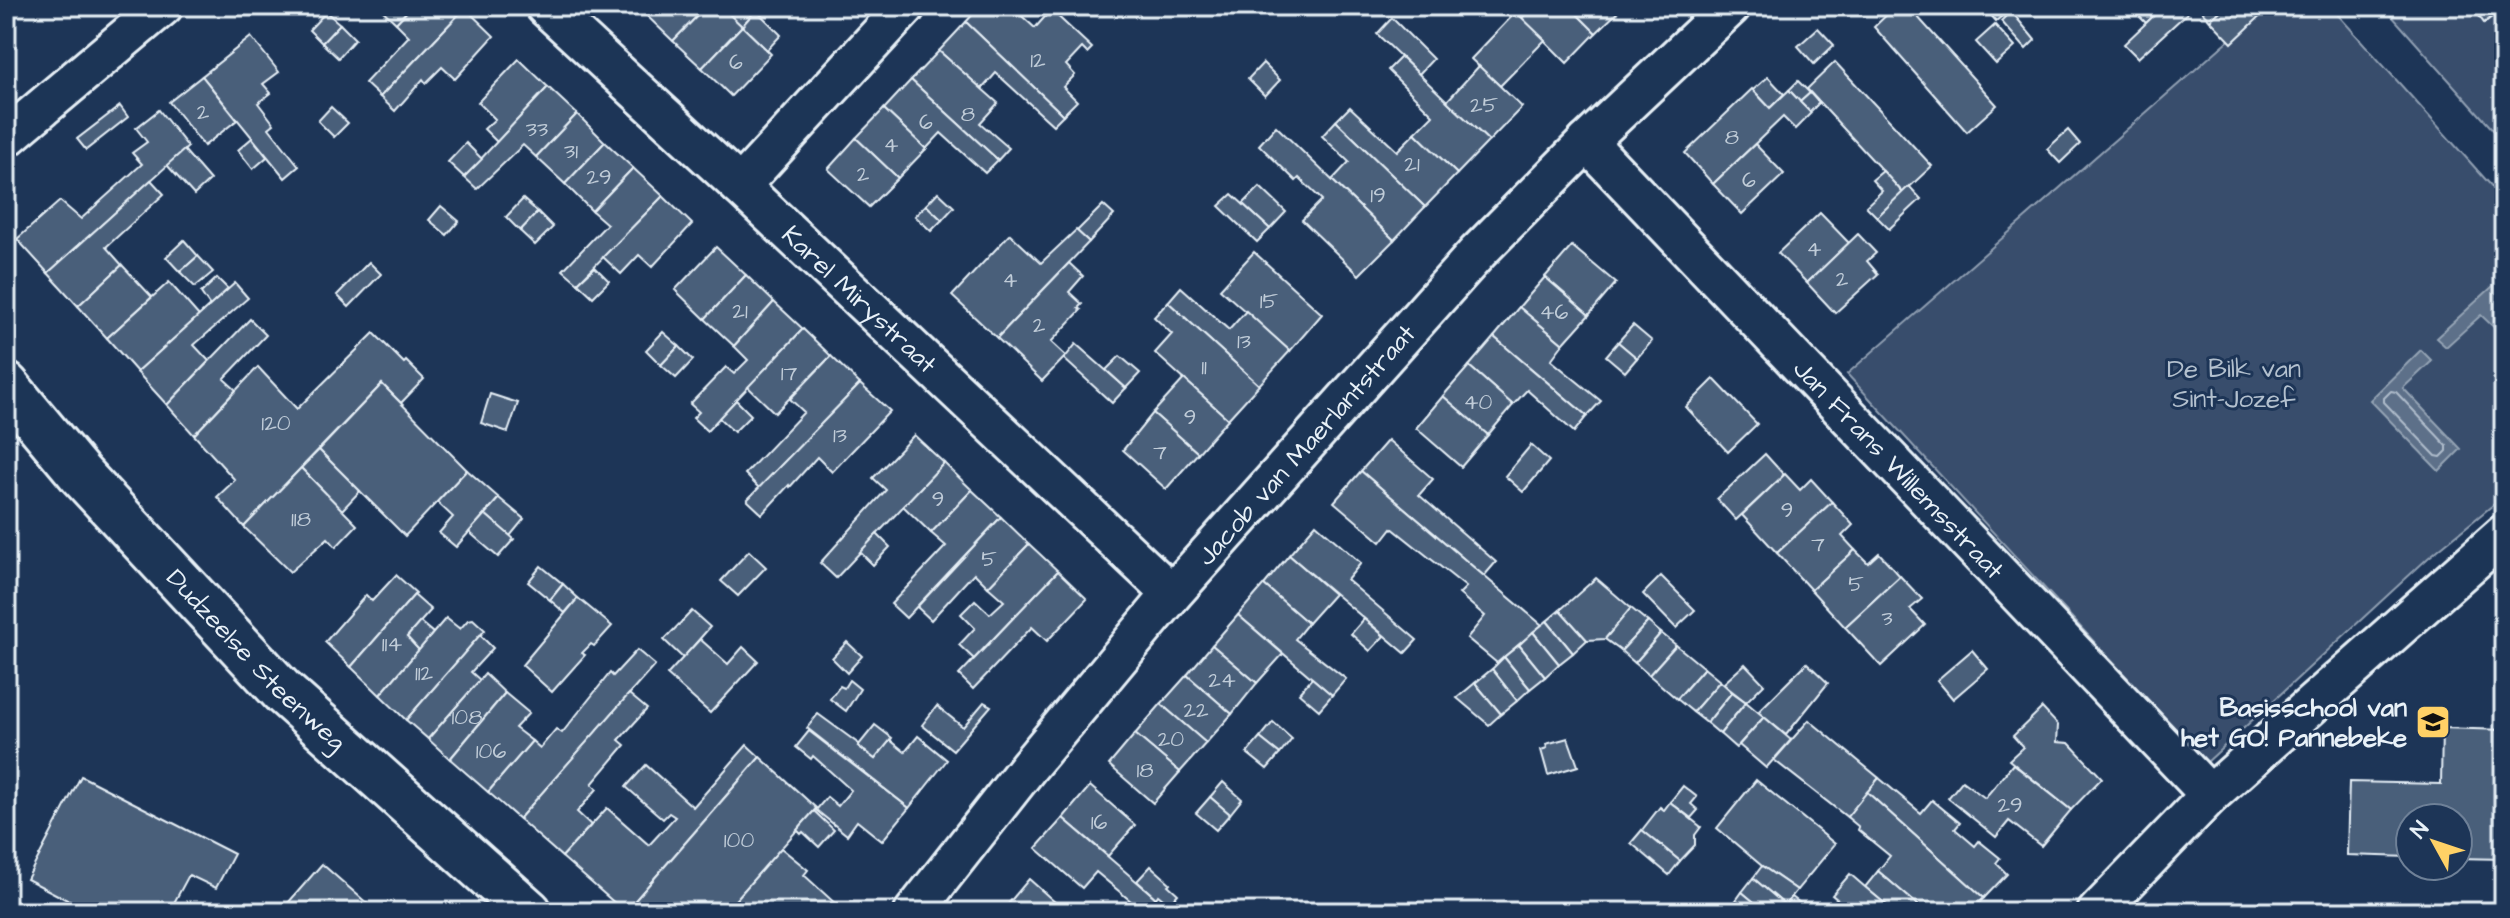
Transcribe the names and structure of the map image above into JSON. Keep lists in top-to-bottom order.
{
  "streets": {
    "main road": ["Dudzeelse Steenweg"],
    "street": ["Karel Mirystraat", "Jacob van Maerlantstraat", "Jan Frans Willemsstraat"]
  },
  "crossings": [
    ["Karel Mirystraat", "Jacob van Maerlantstraat"],
    ["Jacob van Maerlantstraat", "Jan Frans Willemsstraat"]
  ],
  "parks": ["De Bilk van Sint-Jozef"],
  "places": {
    "school or university": ["Basisschool van het GO! Pannebeke"]
  },
  "house_numbers": [
    "12",
    "6",
    "25",
    "2",
    "8",
    "6",
    "33",
    "8",
    "4",
    "31",
    "21",
    "2",
    "29",
    "6",
    "19",
    "4",
    "2",
    "4",
    "15",
    "21",
    "46",
    "2",
    "13",
    "11",
    "17",
    "40",
    "9",
    "120",
    "13",
    "7",
    "9",
    "9",
    "118",
    "7",
    "5",
    "5",
    "3",
    "114",
    "112",
    "24",
    "22",
    "108",
    "20",
    "106",
    "18",
    "29",
    "16",
    "100"
  ],
  "north": "top left"
}
